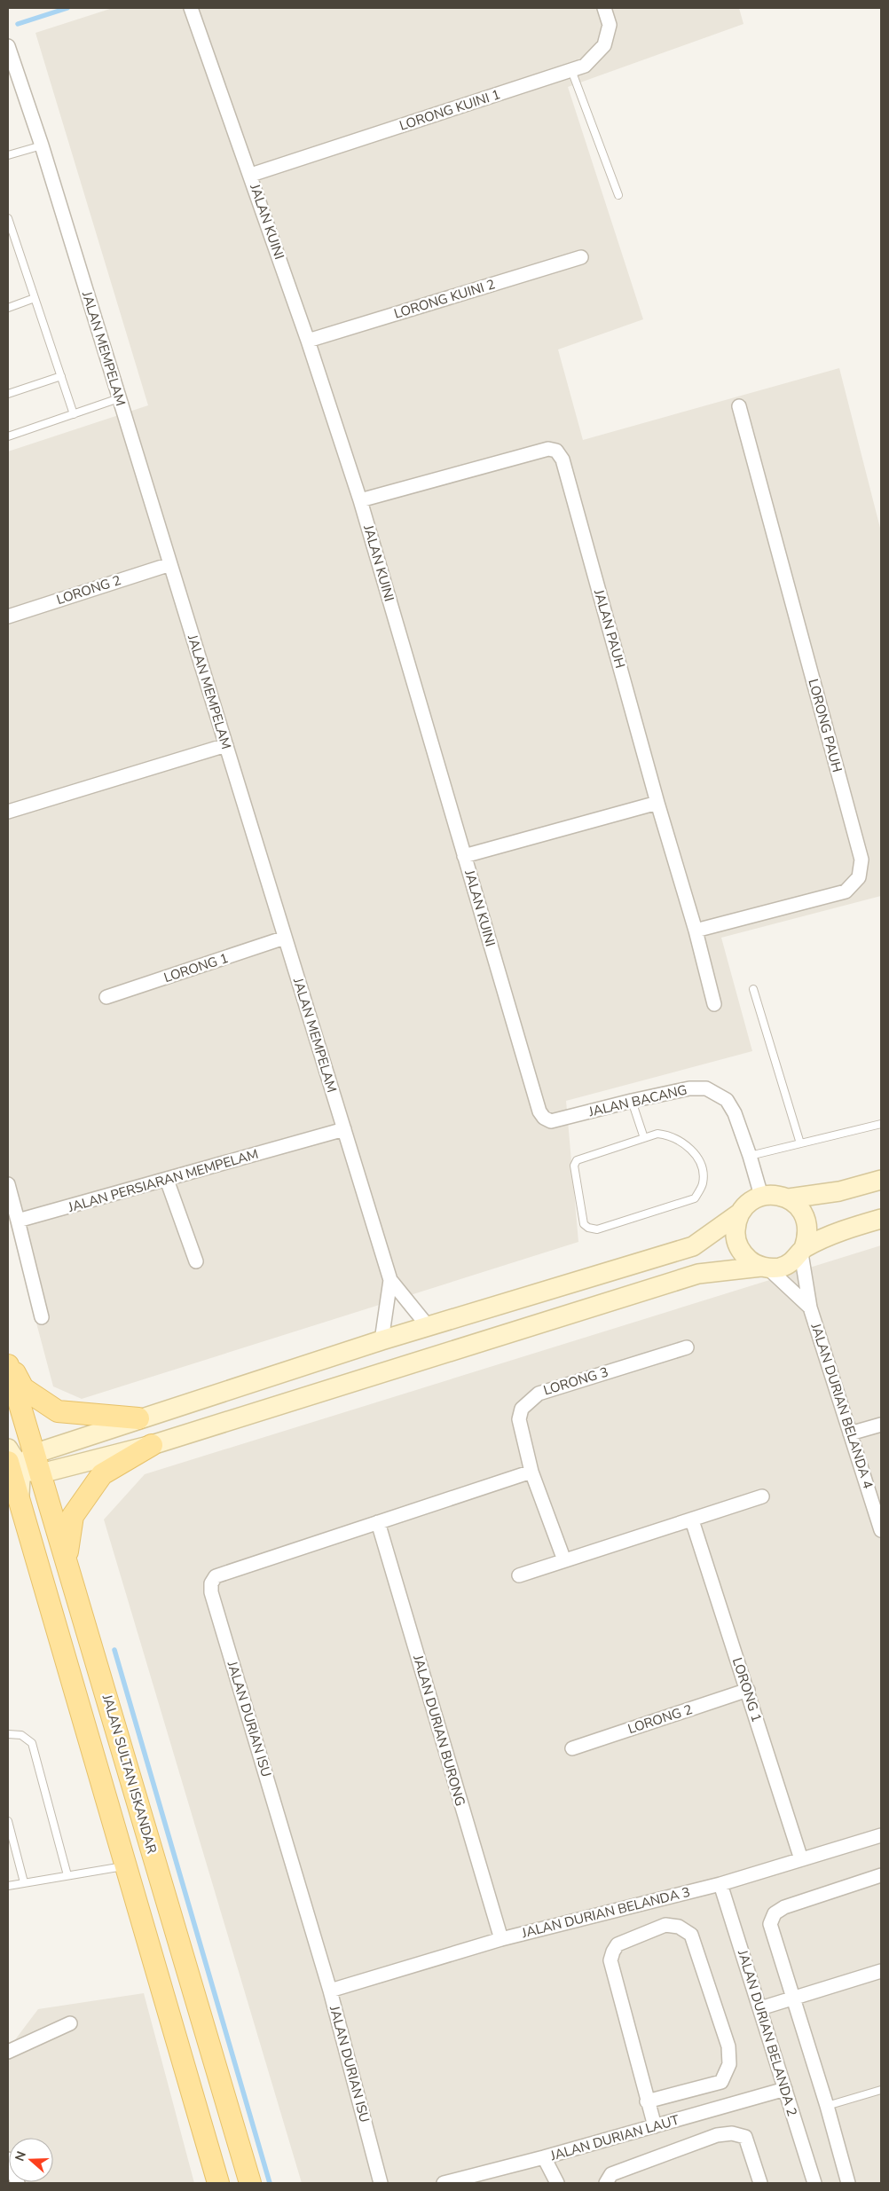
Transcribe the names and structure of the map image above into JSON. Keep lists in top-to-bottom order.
{
  "streets": {
    "main road": ["JALAN SULTAN ISKANDAR"],
    "street": [
      "LORONG KUINI 1",
      "JALAN KUINI",
      "LORONG KUINI 2",
      "JALAN MEMPELAM",
      "LORONG 2",
      "JALAN PAUH",
      "LORONG PAUH",
      "LORONG 1",
      "JALAN BACANG",
      "JALAN PERSIARAN MEMPELAM",
      "LORONG 3",
      "JALAN DURIAN BELANDA 4",
      "JALAN DURIAN ISU",
      "JALAN DURIAN BURONG",
      "JALAN DURIAN BELANDA 3",
      "JALAN DURIAN BELANDA 2",
      "JALAN DURIAN LAUT"
    ]
  },
  "crossings": [
    ["LORONG KUINI 1", "JALAN KUINI"],
    ["JALAN KUINI", "LORONG KUINI 2"],
    ["JALAN KUINI", "JALAN PAUH"],
    ["JALAN KUINI", "JALAN BACANG"],
    ["JALAN MEMPELAM", "LORONG 2"],
    ["JALAN MEMPELAM", "LORONG 1"],
    ["JALAN MEMPELAM", "JALAN PERSIARAN MEMPELAM"],
    ["LORONG 2", "LORONG 1"],
    ["JALAN PAUH", "LORONG PAUH"],
    ["LORONG 1", "JALAN DURIAN BELANDA 3"],
    ["JALAN BACANG", "JALAN DURIAN BELANDA 4"],
    ["LORONG 3", "JALAN DURIAN ISU"],
    ["JALAN DURIAN ISU", "JALAN DURIAN BURONG"],
    ["JALAN DURIAN ISU", "JALAN DURIAN BELANDA 3"],
    ["JALAN DURIAN BURONG", "JALAN DURIAN BELANDA 3"],
    ["JALAN DURIAN BELANDA 3", "JALAN DURIAN BELANDA 2"],
    ["JALAN DURIAN BELANDA 2", "JALAN DURIAN LAUT"]
  ],
  "north": "left"
}
